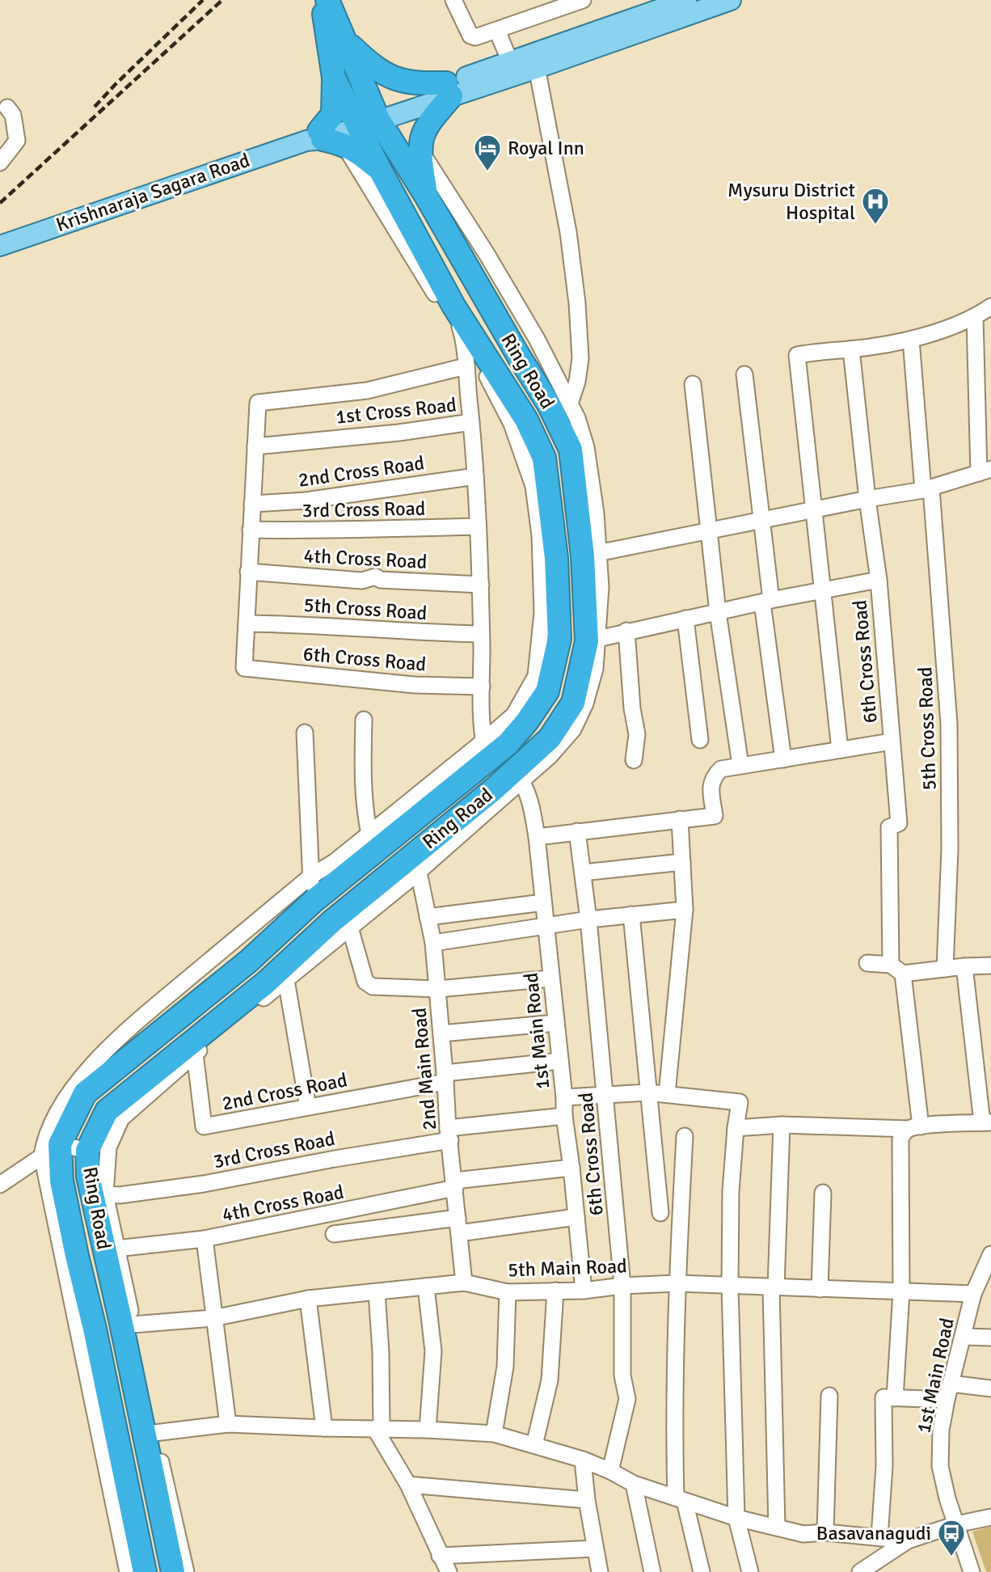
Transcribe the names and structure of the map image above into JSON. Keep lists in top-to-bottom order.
{
  "streets": {
    "highway": ["Ring Road"],
    "main road": ["Krishnaraja Sagara Road"],
    "street": [
      "1st Cross Road",
      "2nd Cross Road",
      "3rd Cross Road",
      "4th Cross Road",
      "5th Cross Road",
      "6th Cross Road",
      "1st Main Road",
      "2nd Main Road",
      "5th Main Road"
    ]
  },
  "crossings": [
    ["Krishnaraja Sagara Road", "Ring Road"],
    ["Ring Road", "1st Main Road"],
    ["Ring Road", "2nd Main Road"],
    ["2nd Cross Road", "1st Main Road"],
    ["2nd Cross Road", "2nd Main Road"],
    ["3rd Cross Road", "1st Main Road"],
    ["3rd Cross Road", "2nd Main Road"],
    ["4th Cross Road", "1st Main Road"],
    ["4th Cross Road", "2nd Main Road"],
    ["5th Cross Road", "6th Cross Road"],
    ["6th Cross Road", "5th Main Road"],
    ["1st Main Road", "5th Main Road"],
    ["2nd Main Road", "5th Main Road"]
  ],
  "places": {
    "hotel": ["Royal Inn"],
    "hospital": ["Mysuru District Hospital"],
    "bus stop": ["Basavanagudi"]
  }
}
